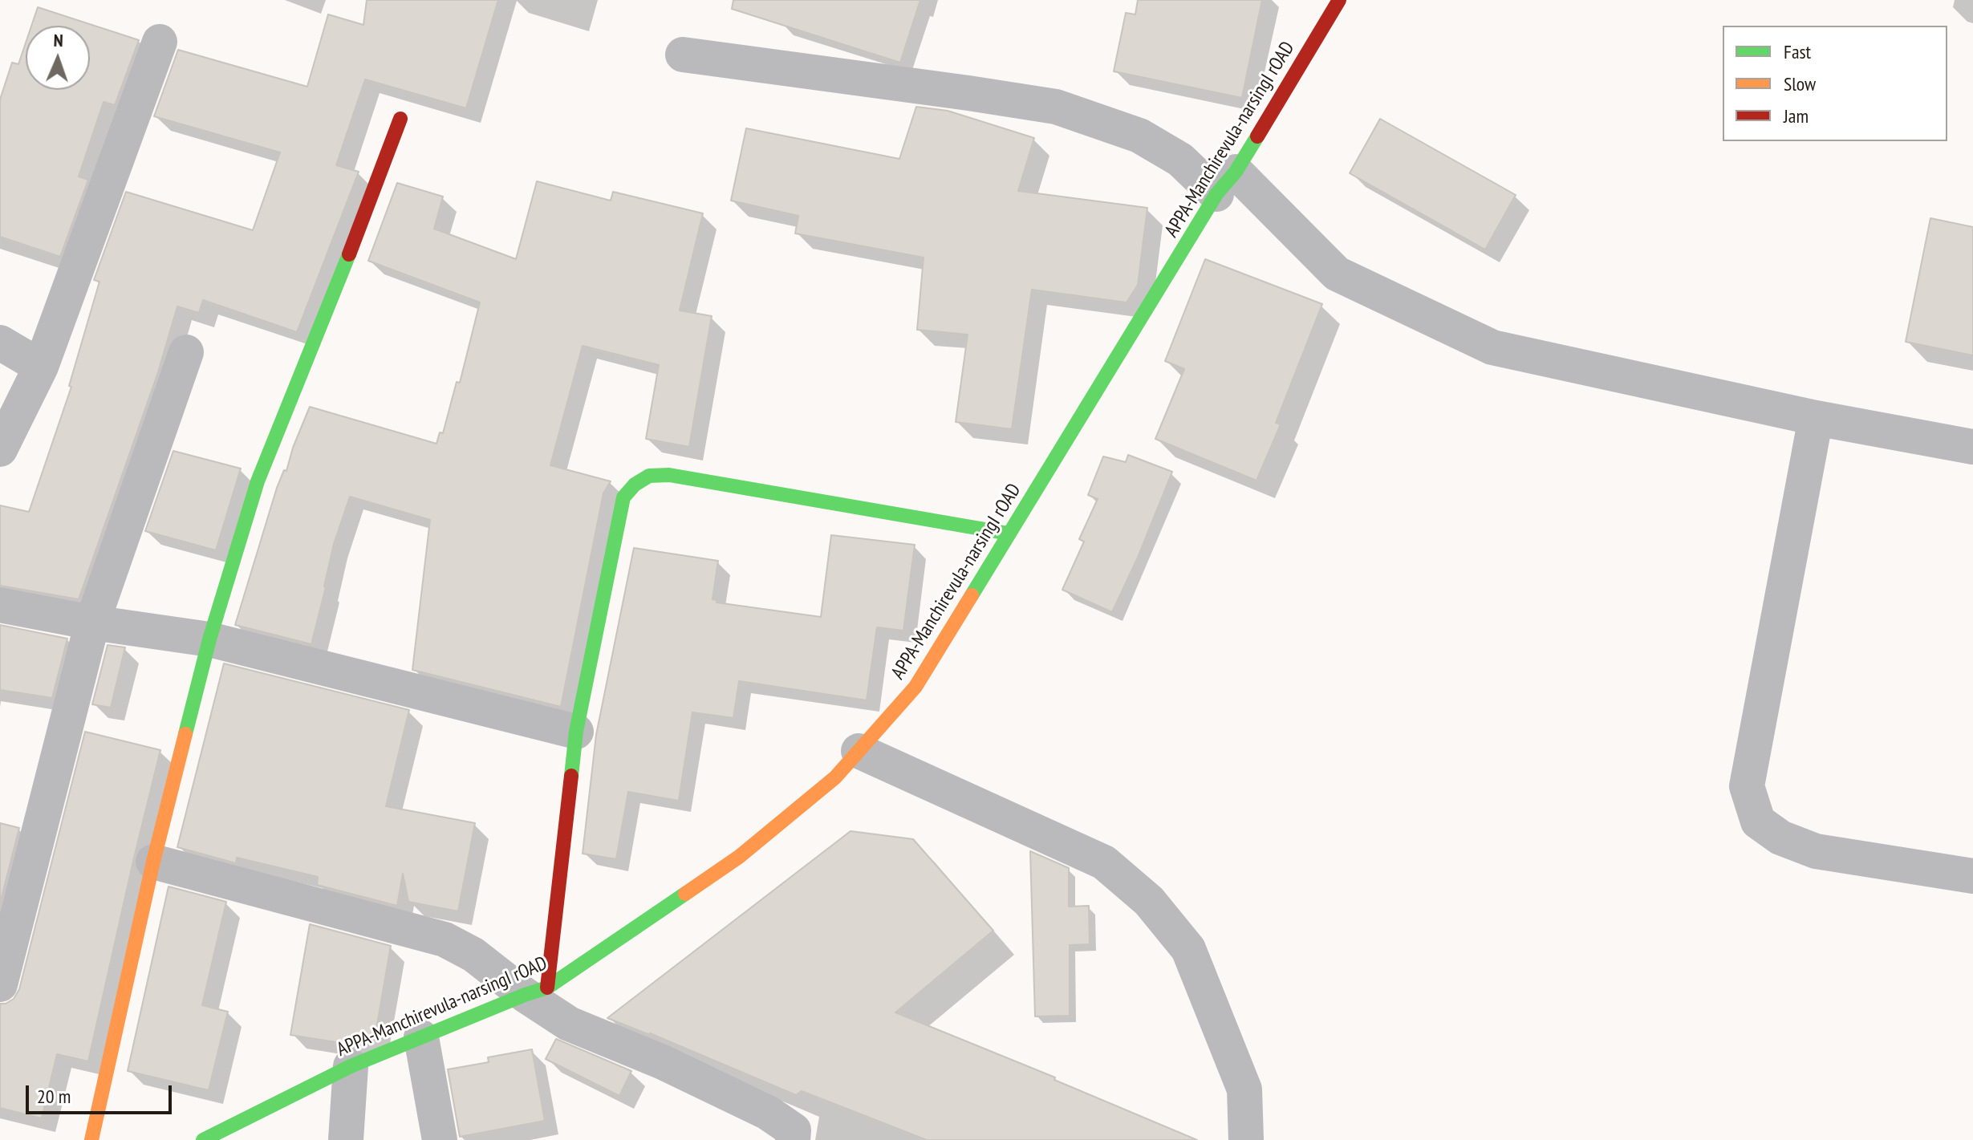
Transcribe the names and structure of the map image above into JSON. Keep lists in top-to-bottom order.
{
  "streets": {
    "street": ["APPA-Manchirevula-narsingI rOAD"]
  },
  "legend": ["Fast", "Slow", "Jam"],
  "scale_bar": "20 m",
  "north": "top"
}
